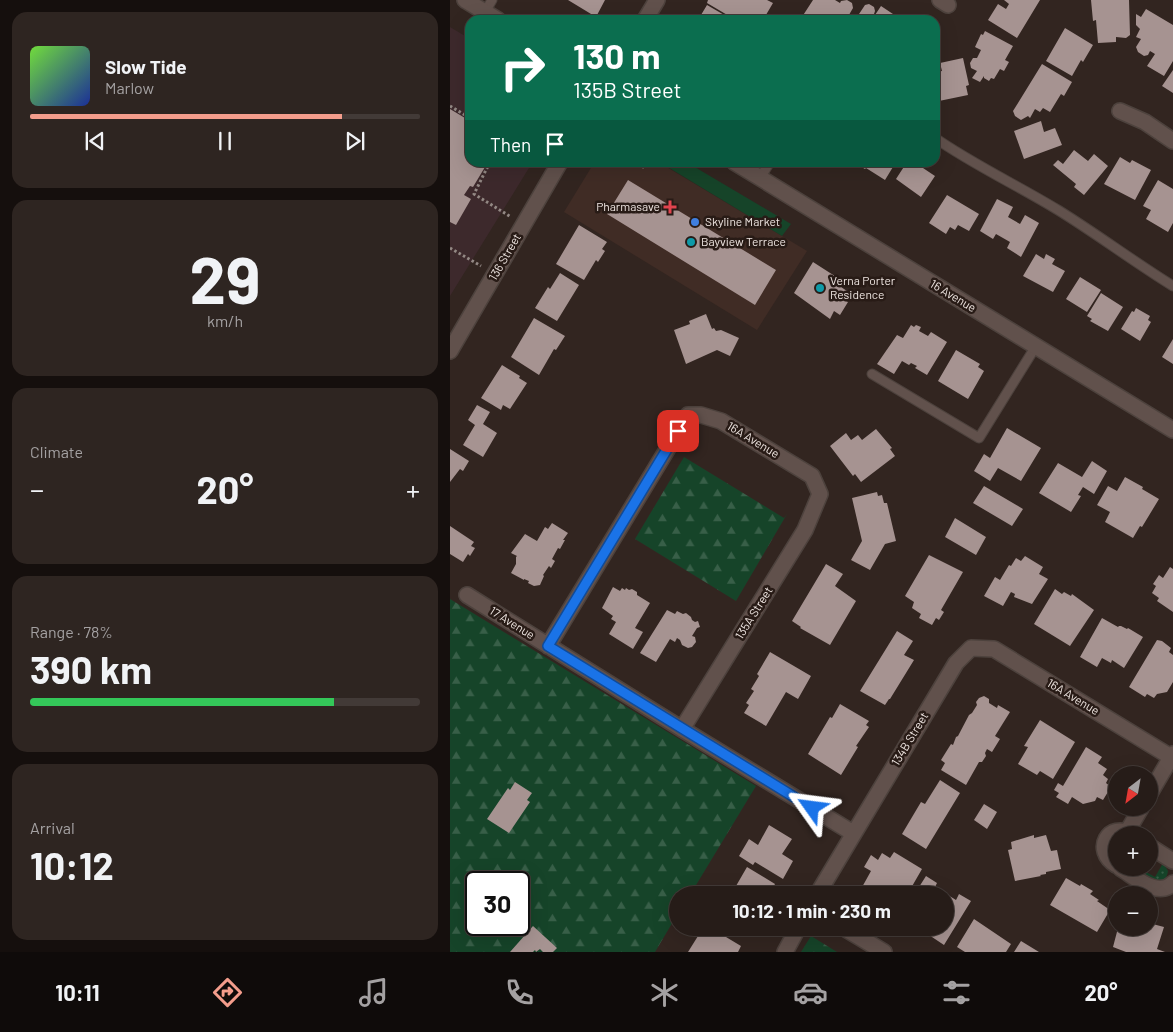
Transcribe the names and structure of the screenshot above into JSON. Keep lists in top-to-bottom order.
{
  "streets": {
    "street": [
      "136 Street",
      "16 Avenue",
      "16A Avenue",
      "135A Street",
      "17 Avenue",
      "134B Street"
    ]
  },
  "crossings": [
    ["16A Avenue", "135A Street"],
    ["16A Avenue", "17 Avenue"],
    ["16A Avenue", "134B Street"],
    ["135A Street", "17 Avenue"],
    ["17 Avenue", "134B Street"]
  ],
  "places": {
    "health": ["Pharmasave"],
    "other": ["Skyline Market", "Bayview Terrace", "Verna Porter Residence"]
  },
  "north": "bottom left",
  "page": {
    "turn": ["130 m", "135B Street"],
    "song": ["Slow Tide", "Marlow"],
    "then": "Then",
    "tile": [
      ["29", "km/h"],
      "Climate",
      ["Range · 78%", "390 km"],
      ["Arrival", "10:12"]
    ],
    "heat": ["−", "20°", "+"],
    "map_buttons": ["+", "−"],
    "limit": "30",
    "trip": "10:12 · 1 min · 230 m",
    "tabs": ["10:11", "20°"]
  }
}
